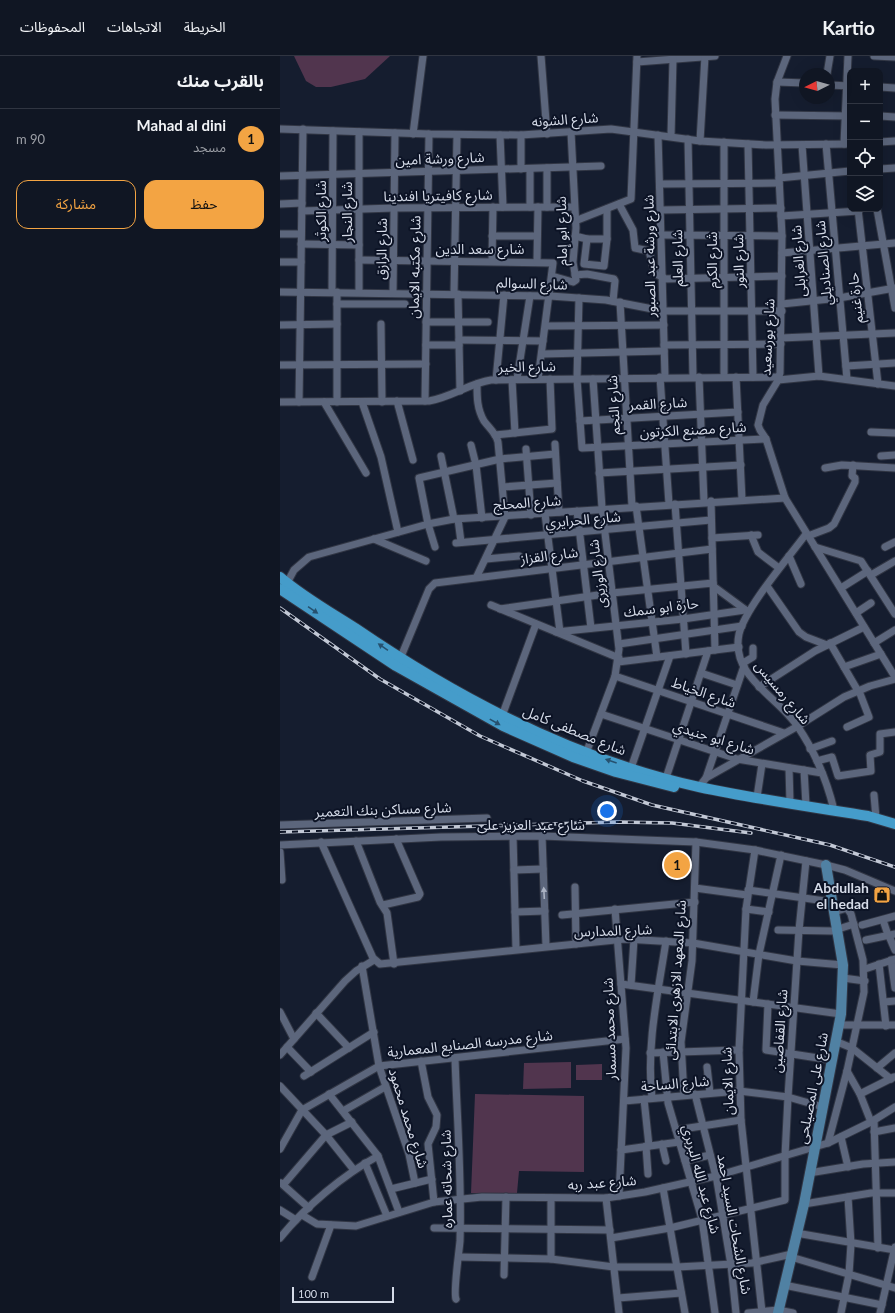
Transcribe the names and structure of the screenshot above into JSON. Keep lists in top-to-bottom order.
{
  "streets": {
    "main road": ["شارع مصطفى كامل"],
    "street": [
      "شارع الشونه",
      "شارع ورشة امين",
      "شارع كافيتريا افندينا",
      "شارع الكوثر",
      "شارع النجار",
      "شارع ابو إمام",
      "شارع سعد الدين",
      "شارع الرازق",
      "شارع ورشة عبد الصبور",
      "شارع العلم",
      "شارع الكرم",
      "شارع النور",
      "شارع الغرابلى",
      "شارع الصناديلي",
      "شارع مكتبه الايمان",
      "شارع السوالم",
      "حارة غنيم",
      "شارع بورسعيد",
      "شارع الخير",
      "شارع القمر",
      "شارع النجم",
      "شارع مصنع الكرتون",
      "شارع المحلج",
      "شارع الحرايري",
      "شارع القزاز",
      "شارع الوزيرى",
      "حارة ابو سمك",
      "شارع الخياط",
      "شارع رمسيس",
      "شارع ابو جنيدي",
      "شارع مساكن بنك التعمير",
      "شارع عبد العزيز على",
      "شارع المدارس",
      "شارع المعهد الازهرى الابتدائى",
      "شارع محمد مسمار",
      "شارع القفاصين",
      "شارع مدرسه الصنايع المعمارية",
      "شارع الايمان",
      "شارع الساحة",
      "شارع على المصيلحى",
      "شارع محمد محمود",
      "شارع شحاته عماره",
      "شارع عبد الله البربري",
      "شارع عبد ربه",
      "شارع الشحات السيد احمد"
    ]
  },
  "crossings": [
    ["شارع الشونه", "شارع الكوثر"],
    ["شارع الشونه", "شارع النجار"],
    ["شارع الشونه", "شارع ابو إمام"],
    ["شارع الشونه", "شارع الرازق"],
    ["شارع الشونه", "شارع ورشة عبد الصبور"],
    ["شارع الشونه", "شارع العلم"],
    ["شارع الشونه", "شارع الكرم"],
    ["شارع الشونه", "شارع النور"],
    ["شارع الشونه", "شارع الغرابلى"],
    ["شارع الشونه", "شارع الصناديلي"],
    ["شارع الشونه", "شارع مكتبه الايمان"],
    ["شارع الشونه", "شارع بورسعيد"],
    ["شارع ورشة امين", "شارع الكوثر"],
    ["شارع ورشة امين", "شارع النجار"],
    ["شارع ورشة امين", "شارع ابو إمام"],
    ["شارع ورشة امين", "شارع الرازق"],
    ["شارع ورشة امين", "شارع مكتبه الايمان"],
    ["شارع كافيتريا افندينا", "شارع الكوثر"],
    ["شارع كافيتريا افندينا", "شارع النجار"],
    ["شارع كافيتريا افندينا", "شارع ابو إمام"],
    ["شارع كافيتريا افندينا", "شارع الرازق"],
    ["شارع كافيتريا افندينا", "شارع مكتبه الايمان"],
    ["شارع الكوثر", "شارع السوالم"],
    ["شارع الكوثر", "شارع الخير"],
    ["شارع النجار", "شارع سعد الدين"],
    ["شارع النجار", "شارع السوالم"],
    ["شارع ابو إمام", "شارع سعد الدين"],
    ["شارع ابو إمام", "شارع النجم"],
    ["شارع سعد الدين", "شارع الرازق"],
    ["شارع سعد الدين", "شارع مكتبه الايمان"],
    ["شارع الرازق", "شارع السوالم"],
    ["شارع ورشة عبد الصبور", "شارع السوالم"],
    ["شارع ورشة عبد الصبور", "شارع الخير"],
    ["شارع ورشة عبد الصبور", "شارع القمر"],
    ["شارع ورشة عبد الصبور", "شارع مصنع الكرتون"],
    ["شارع ورشة عبد الصبور", "شارع المحلج"],
    ["شارع ورشة عبد الصبور", "شارع الحرايري"],
    ["شارع ورشة عبد الصبور", "شارع القزاز"],
    ["شارع ورشة عبد الصبور", "حارة ابو سمك"],
    ["شارع العلم", "شارع السوالم"],
    ["شارع العلم", "شارع الخير"],
    ["شارع العلم", "شارع القمر"],
    ["شارع العلم", "شارع مصنع الكرتون"],
    ["شارع العلم", "شارع المحلج"],
    ["شارع العلم", "شارع الحرايري"],
    ["شارع العلم", "شارع القزاز"],
    ["شارع العلم", "حارة ابو سمك"],
    ["شارع العلم", "شارع الخياط"],
    ["شارع العلم", "شارع مصطفى كامل"],
    ["شارع العلم", "شارع ابو جنيدي"],
    ["شارع الكرم", "شارع السوالم"],
    ["شارع الكرم", "شارع الخير"],
    ["شارع النور", "شارع السوالم"],
    ["شارع النور", "شارع الخير"],
    ["شارع الغرابلى", "شارع السوالم"],
    ["شارع الغرابلى", "شارع الخير"],
    ["شارع الصناديلي", "شارع السوالم"],
    ["شارع الصناديلي", "شارع الخير"],
    ["شارع مكتبه الايمان", "شارع السوالم"],
    ["شارع مكتبه الايمان", "شارع الخير"],
    ["شارع السوالم", "حارة غنيم"],
    ["شارع السوالم", "شارع بورسعيد"],
    ["شارع السوالم", "شارع النجم"],
    ["حارة غنيم", "شارع الخير"],
    ["شارع بورسعيد", "شارع الخير"],
    ["شارع بورسعيد", "شارع مصنع الكرتون"],
    ["شارع بورسعيد", "شارع المحلج"],
    ["شارع بورسعيد", "شارع رمسيس"],
    ["شارع الخير", "شارع النجم"],
    ["شارع الخير", "شارع الوزيرى"],
    ["شارع القمر", "شارع النجم"],
    ["شارع القمر", "شارع الوزيرى"],
    ["شارع النجم", "شارع مصنع الكرتون"],
    ["شارع النجم", "شارع المحلج"],
    ["شارع مصنع الكرتون", "شارع الوزيرى"],
    ["شارع المحلج", "شارع الحرايري"],
    ["شارع المحلج", "شارع الوزيرى"],
    ["شارع المحلج", "شارع مصطفى كامل"],
    ["شارع الحرايري", "شارع الوزيرى"],
    ["شارع القزاز", "شارع الوزيرى"],
    ["شارع القزاز", "شارع مصطفى كامل"],
    ["شارع الوزيرى", "حارة ابو سمك"],
    ["شارع الوزيرى", "شارع الخياط"],
    ["شارع الوزيرى", "شارع مصطفى كامل"],
    ["شارع الوزيرى", "شارع ابو جنيدي"],
    ["حارة ابو سمك", "شارع رمسيس"],
    ["شارع رمسيس", "شارع مصطفى كامل"],
    ["شارع رمسيس", "شارع ابو جنيدي"],
    ["شارع عبد العزيز على", "شارع المعهد الازهرى الابتدائى"],
    ["شارع عبد العزيز على", "شارع القفاصين"],
    ["شارع عبد العزيز على", "شارع الايمان"],
    ["شارع عبد العزيز على", "شارع على المصيلحى"],
    ["شارع المدارس", "شارع المعهد الازهرى الابتدائى"],
    ["شارع المدارس", "شارع محمد مسمار"],
    ["شارع المدارس", "شارع القفاصين"],
    ["شارع المدارس", "شارع الايمان"],
    ["شارع المدارس", "شارع على المصيلحى"],
    ["شارع المعهد الازهرى الابتدائى", "شارع الساحة"],
    ["شارع محمد مسمار", "شارع مدرسه الصنايع المعمارية"],
    ["شارع محمد مسمار", "شارع الساحة"],
    ["شارع محمد مسمار", "شارع عبد ربه"],
    ["شارع القفاصين", "شارع الايمان"],
    ["شارع القفاصين", "شارع الساحة"],
    ["شارع القفاصين", "شارع عبد ربه"],
    ["شارع مدرسه الصنايع المعمارية", "شارع محمد محمود"],
    ["شارع مدرسه الصنايع المعمارية", "شارع شحاته عماره"],
    ["شارع الايمان", "شارع الساحة"],
    ["شارع الايمان", "شارع عبد ربه"],
    ["شارع الساحة", "شارع على المصيلحى"],
    ["شارع الساحة", "شارع عبد الله البربري"],
    ["شارع الساحة", "شارع الشحات السيد احمد"],
    ["شارع على المصيلحى", "شارع عبد ربه"],
    ["شارع شحاته عماره", "شارع عبد ربه"],
    ["شارع عبد الله البربري", "شارع عبد ربه"],
    ["شارع عبد ربه", "شارع الشحات السيد احمد"]
  ],
  "places": {
    "shop": ["Abdullah el hedad"]
  },
  "scale_bar": "100 m",
  "north": "left",
  "page": {
    "header": "Kartio",
    "nav": ["الخريطة", "الاتجاهات", "المحفوظات"],
    "heading": "بالقرب منك",
    "map_buttons": ["+", "−"],
    "list": [
      {
        "mark": "1",
        "name": "Mahad al dini",
        "note": "مسجد",
        "value": "90 m"
      }
    ],
    "buttons": ["حفظ", "مشاركة"],
    "pins": "1",
    "scale": "100 m"
  }
}
